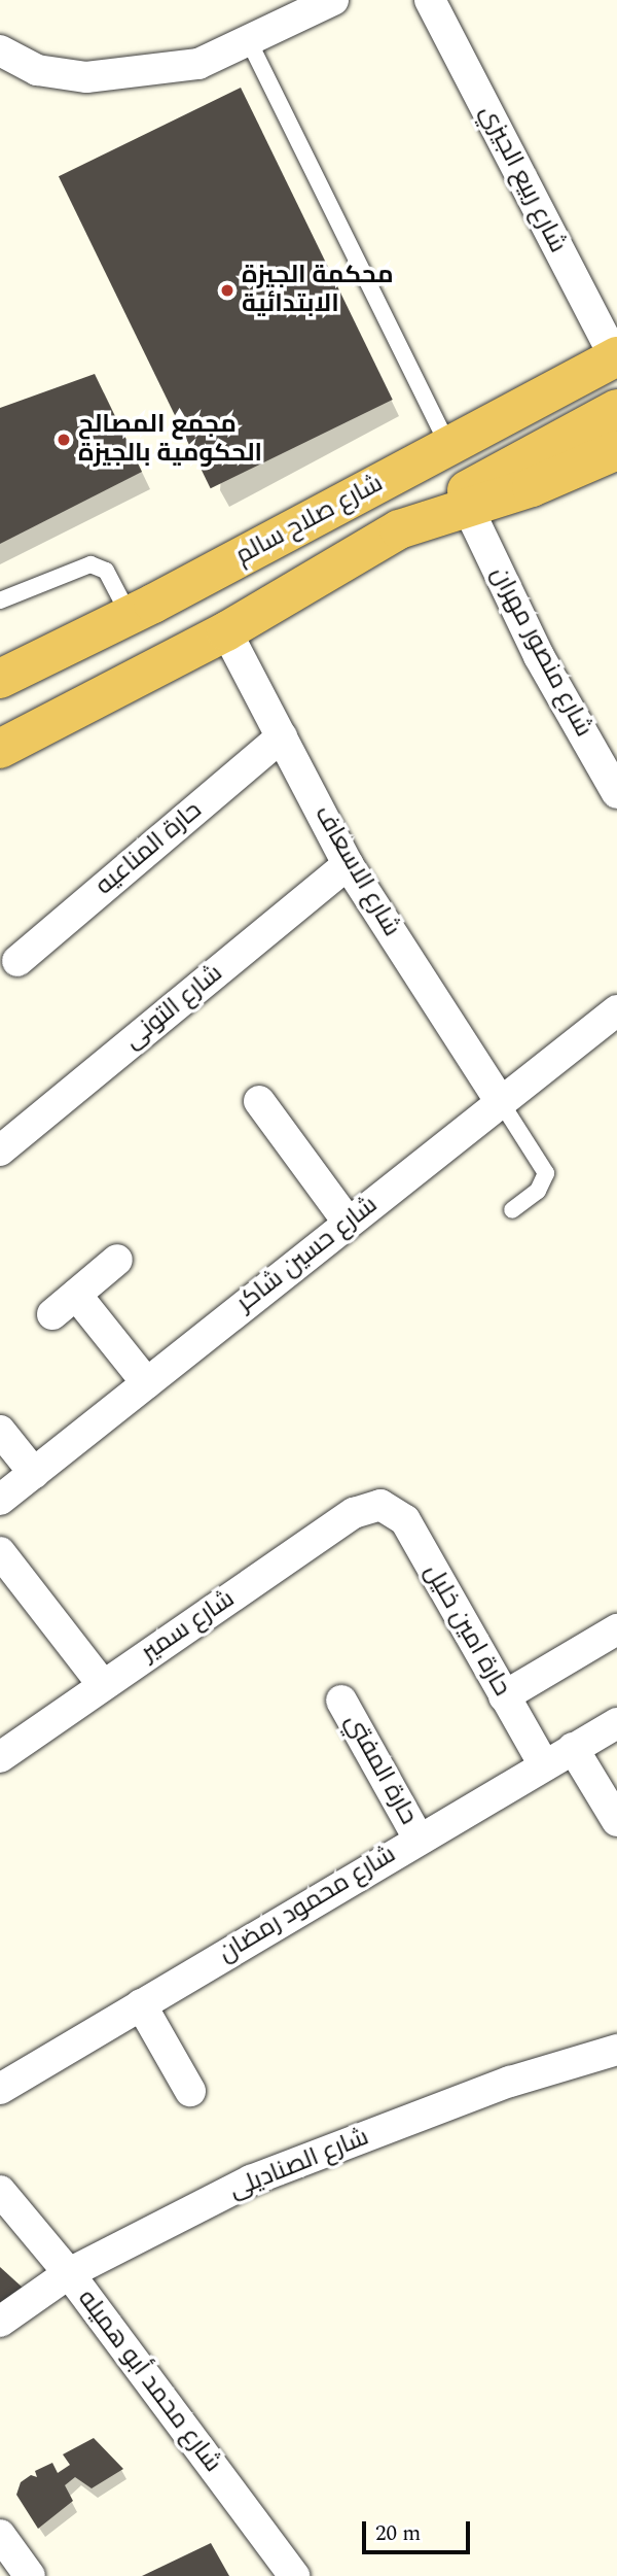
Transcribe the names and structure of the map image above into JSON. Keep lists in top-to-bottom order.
{
  "streets": {
    "highway": ["شارع صلاح سالم"],
    "street": [
      "شارع ربيع الجيزي",
      "شارع منصور مهران",
      "حارة المناعيه",
      "شارع الاسعاف",
      "شارع التونى",
      "شارع حسين شاكر",
      "شارع سمير",
      "حارة امين خليل",
      "حارة المفتي",
      "شارع محمود رمضان",
      "شارع الصناديلى",
      "شارع محمد أبو هميله"
    ]
  },
  "crossings": [
    ["شارع ربيع الجيزي", "شارع صلاح سالم"],
    ["شارع صلاح سالم", "شارع منصور مهران"],
    ["شارع صلاح سالم", "شارع الاسعاف"],
    ["حارة المناعيه", "شارع الاسعاف"],
    ["شارع الاسعاف", "شارع التونى"],
    ["شارع الاسعاف", "شارع حسين شاكر"],
    ["شارع سمير", "حارة امين خليل"],
    ["حارة امين خليل", "شارع محمود رمضان"],
    ["حارة المفتي", "شارع محمود رمضان"],
    ["شارع الصناديلى", "شارع محمد أبو هميله"]
  ],
  "places": ["محكمة الجيزة الابتدائية", "مجمع المصالح الحكومية بالجيزة"],
  "scale_bar": "20 m"
}
